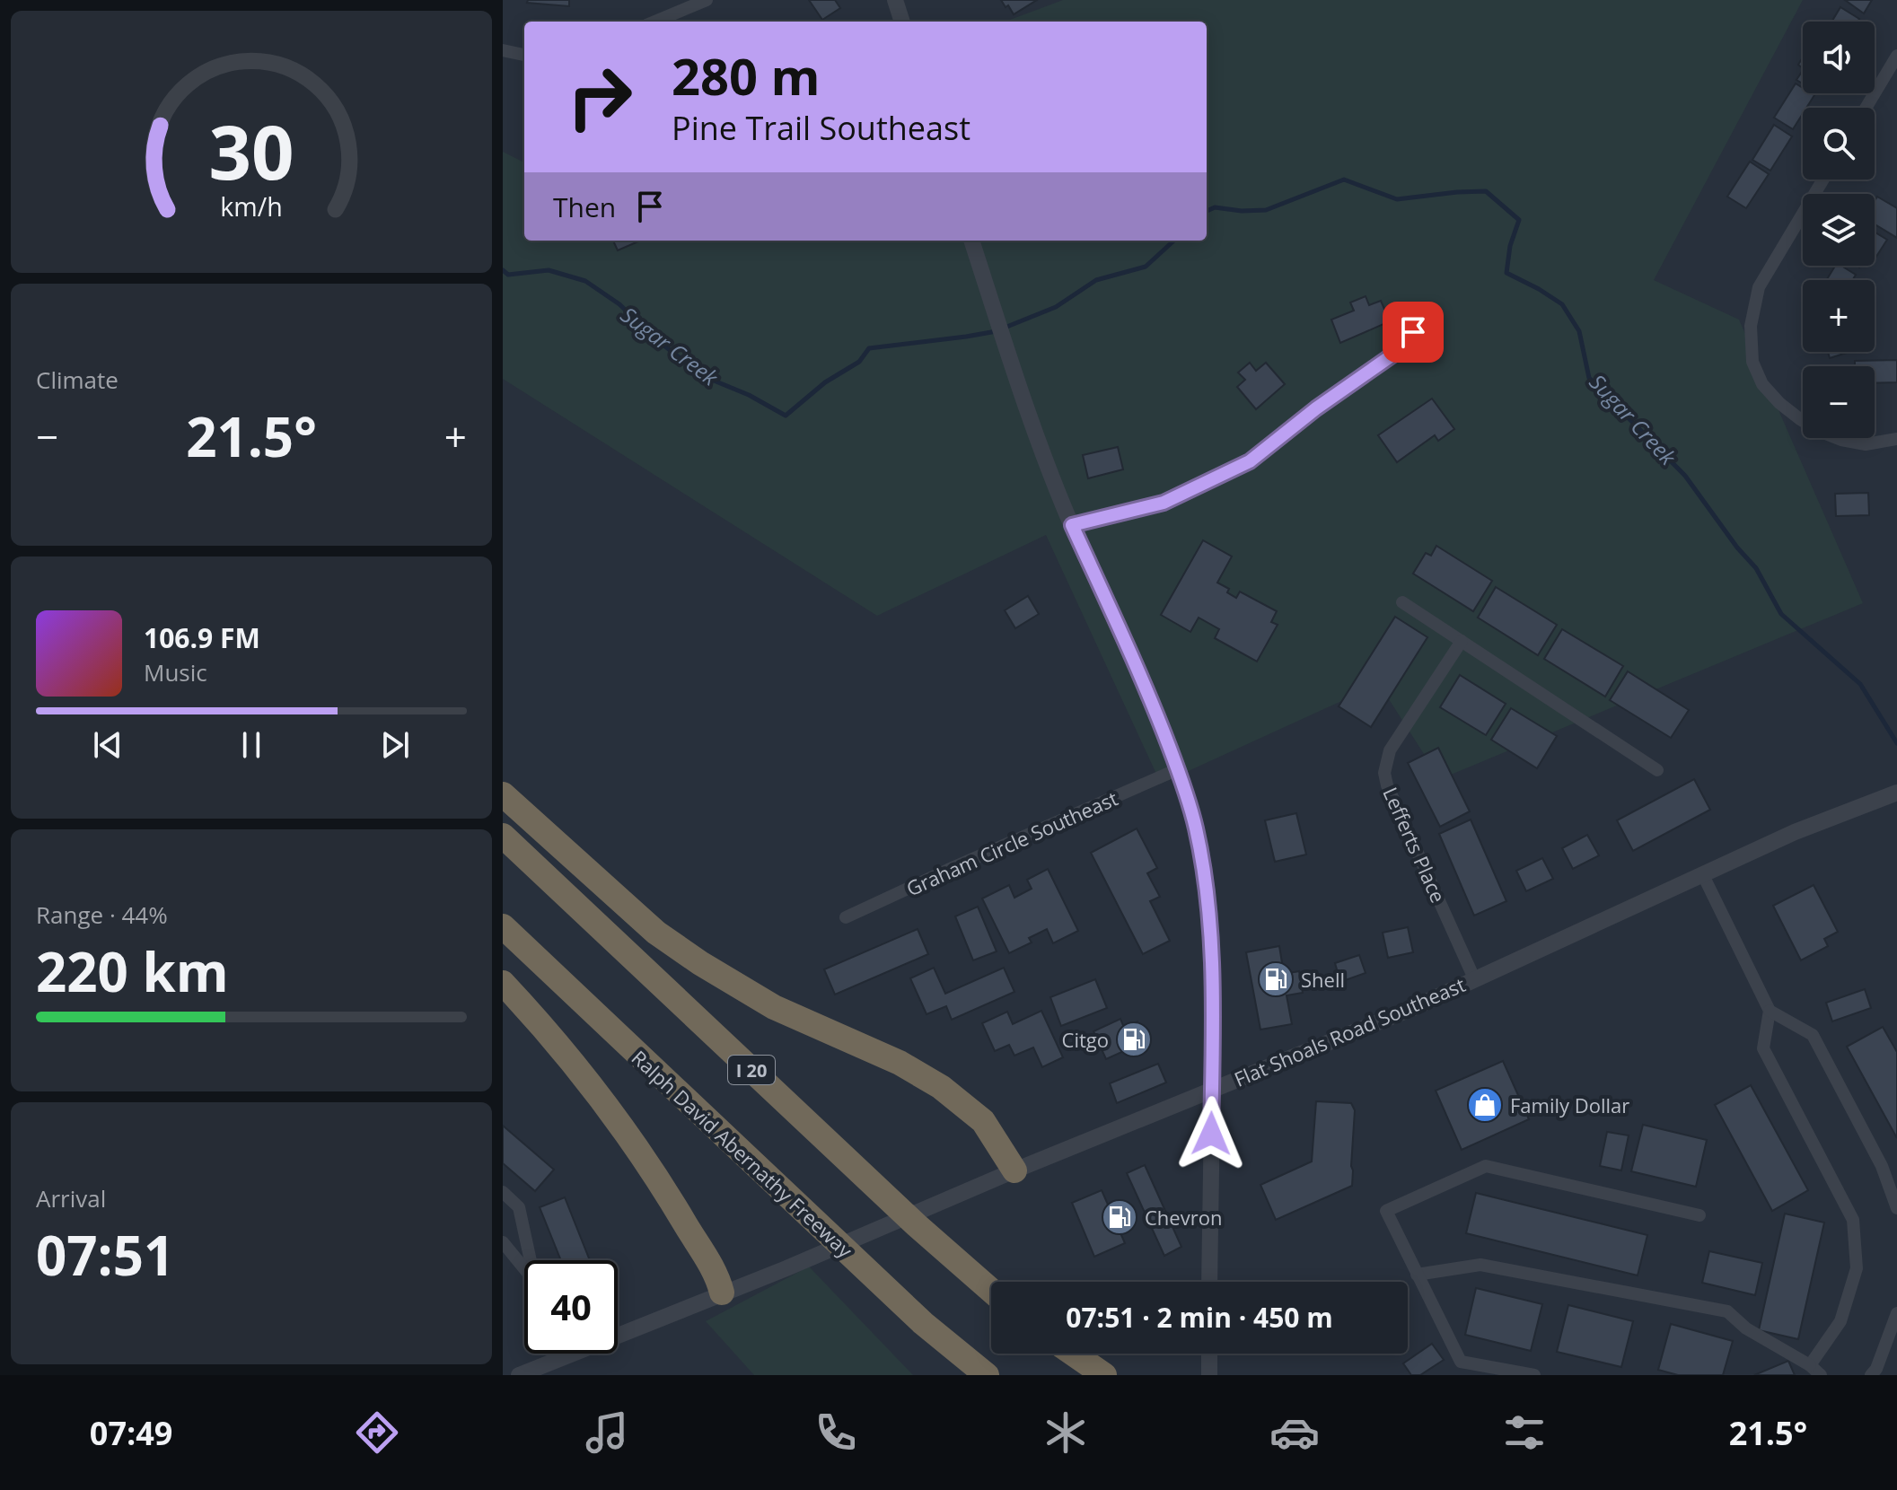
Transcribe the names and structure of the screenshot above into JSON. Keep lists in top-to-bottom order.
{
  "streets": {
    "highway": ["I 20", "Ralph David Abernathy Freeway"],
    "street": ["Graham Circle Southeast", "Lefferts Place", "Flat Shoals Road Southeast"]
  },
  "crossings": [
    ["Lefferts Place", "Flat Shoals Road Southeast"]
  ],
  "water": ["Sugar Creek"],
  "places": {
    "fuel station": ["Shell", "Citgo", "Chevron"],
    "shop": ["Family Dollar"]
  },
  "page": {
    "map_buttons": ["+", "−"],
    "turn": ["280 m", "Pine Trail Southeast"],
    "then": "Then",
    "tile": [
      "Climate",
      ["Range · 44%", "220 km"],
      ["Arrival", "07:51"]
    ],
    "heat": ["−", "21.5°", "+"],
    "song": ["106.9 FM", "Music"],
    "limit": "40",
    "trip": "07:51 · 2 min · 450 m",
    "tabs": ["07:49", "21.5°"],
    "gauge": ["30", "km/h"]
  }
}
